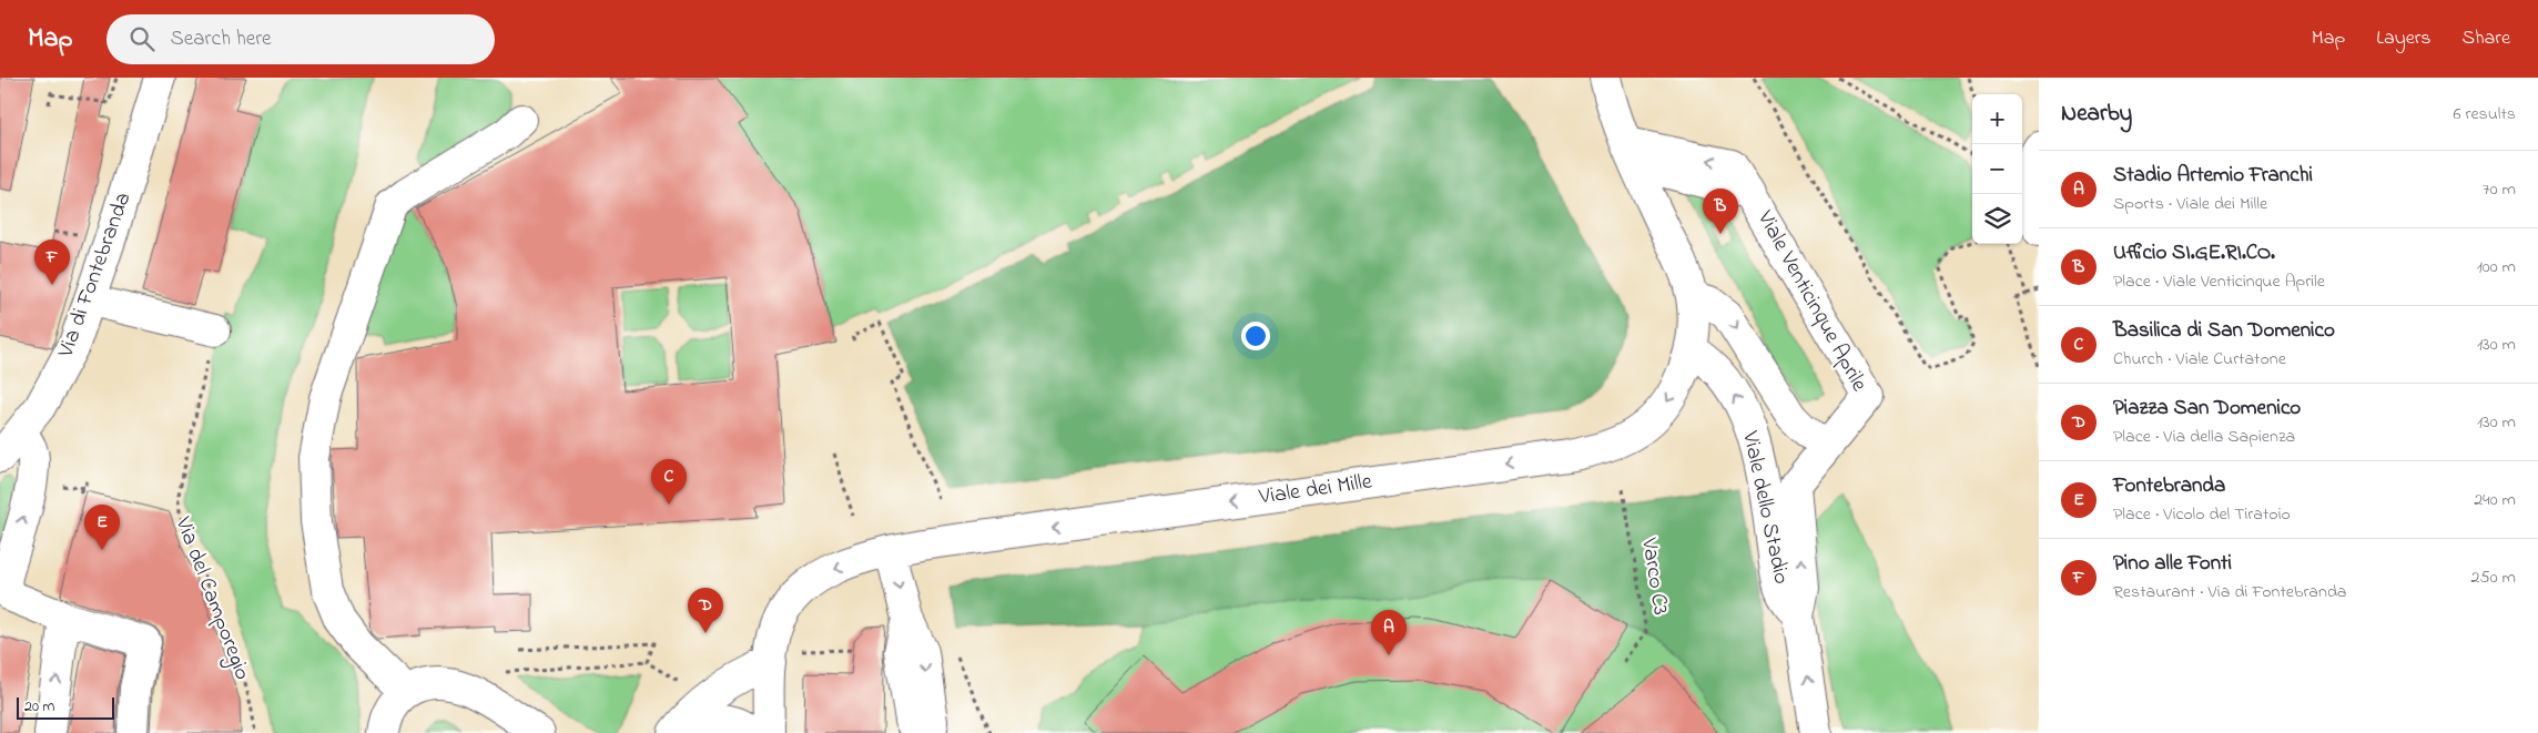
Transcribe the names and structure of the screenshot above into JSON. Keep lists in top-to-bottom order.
{
  "streets": {
    "street": [
      "Via di Fontebranda",
      "Viale Venticinque Aprile",
      "Viale dei Mille",
      "Viale dello Stadio"
    ],
    "path": ["Varco C3", "Via del Camporegio"]
  },
  "crossings": [
    ["Viale Venticinque Aprile", "Viale dello Stadio"],
    ["Viale dei Mille", "Viale dello Stadio"]
  ],
  "one_way": ["Viale dei Mille", "Viale dello Stadio"],
  "scale_bar": "20 m",
  "page": {
    "header": "Map",
    "search": "Search here",
    "nav": ["Map", "Layers", "Share"],
    "heading": ["Nearby", "6 results"],
    "map_buttons": ["+", "−"],
    "list": [
      {
        "mark": "A",
        "name": "Stadio Artemio Franchi",
        "note": "Sports · Viale dei Mille",
        "value": "70 m"
      },
      {
        "mark": "B",
        "name": "Ufficio SI.GE.RI.CO.",
        "note": "Place · Viale Venticinque Aprile",
        "value": "100 m"
      },
      {
        "mark": "C",
        "name": "Basilica di San Domenico",
        "note": "Church · Viale Curtatone",
        "value": "130 m"
      },
      {
        "mark": "D",
        "name": "Piazza San Domenico",
        "note": "Place · Via della Sapienza",
        "value": "130 m"
      },
      {
        "mark": "E",
        "name": "Fontebranda",
        "note": "Place · Vicolo del Tiratoio",
        "value": "240 m"
      },
      {
        "mark": "F",
        "name": "Pino alle Fonti",
        "note": "Restaurant · Via di Fontebranda",
        "value": "250 m"
      }
    ],
    "pins": [
      "B",
      "F",
      "C",
      "E",
      "D",
      "A"
    ],
    "scale": "20 m"
  }
}
